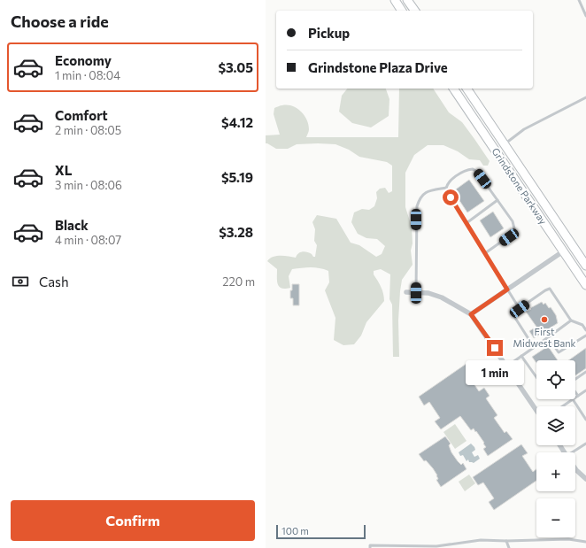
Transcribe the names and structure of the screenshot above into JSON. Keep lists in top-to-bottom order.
{
  "streets": {
    "main road": ["Grindstone Parkway"]
  },
  "places": ["First Midwest Bank"],
  "scale_bar": "100 m",
  "page": {
    "heading": "Choose a ride",
    "banner": ["Pickup", "Grindstone Plaza Drive"],
    "list": [
      {
        "name": "Economy",
        "note": "1 min · 08:04",
        "value": "$3.05"
      },
      {
        "name": "Comfort",
        "note": "2 min · 08:05",
        "value": "$4.12"
      },
      {
        "name": "XL",
        "note": "3 min · 08:06",
        "value": "$5.19"
      },
      {
        "name": "Black",
        "note": "4 min · 08:07",
        "value": "$3.28"
      }
    ],
    "pay": ["Cash", "220 m"],
    "map_buttons": ["+", "−"],
    "bubble": "1 min",
    "buttons": "Confirm",
    "scale": "100 m"
  }
}
